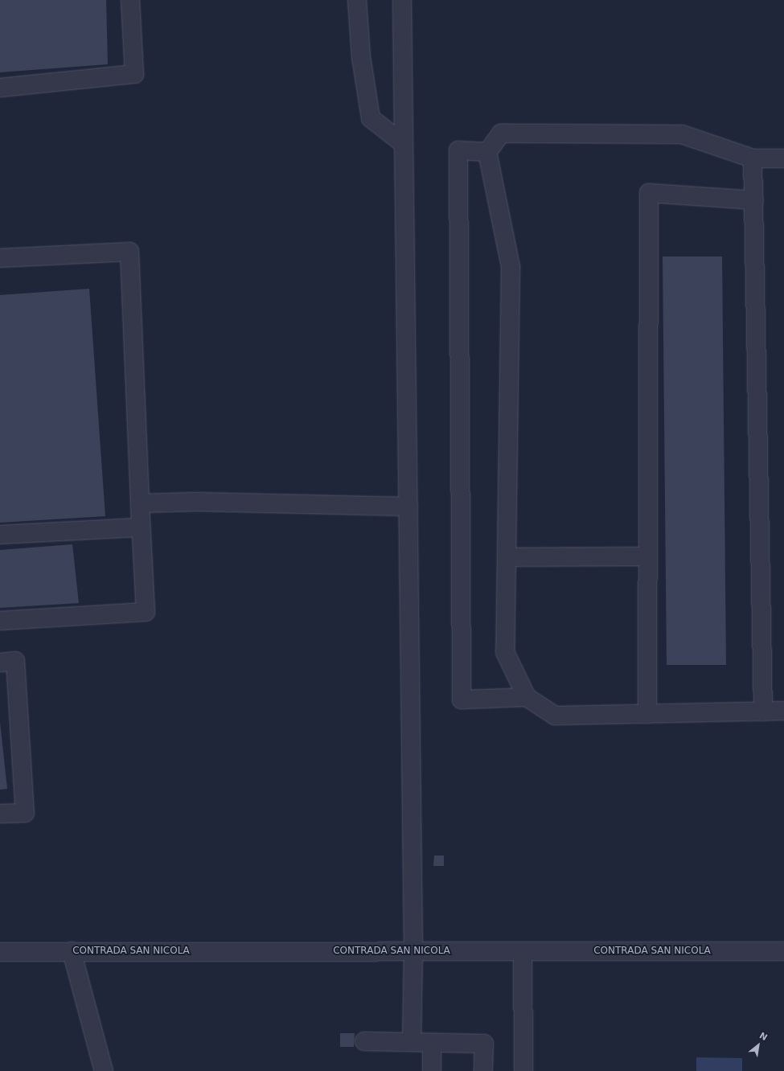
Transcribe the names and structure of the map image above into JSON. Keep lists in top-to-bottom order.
{
  "streets": {
    "street": ["CONTRADA SAN NICOLA"]
  },
  "north": "top right"
}
